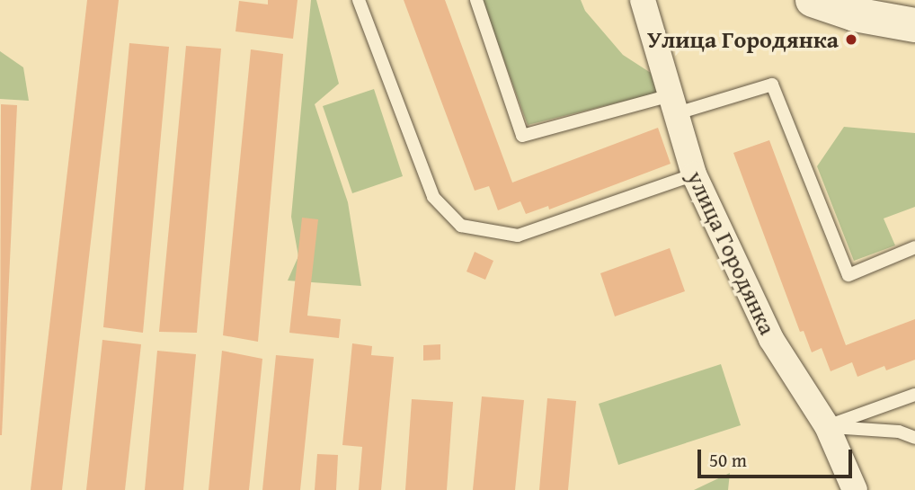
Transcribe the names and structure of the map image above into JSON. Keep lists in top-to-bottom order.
{
  "streets": {
    "street": ["улица Городянка"]
  },
  "places": ["Улица Городянка"],
  "scale_bar": "50 m"
}
